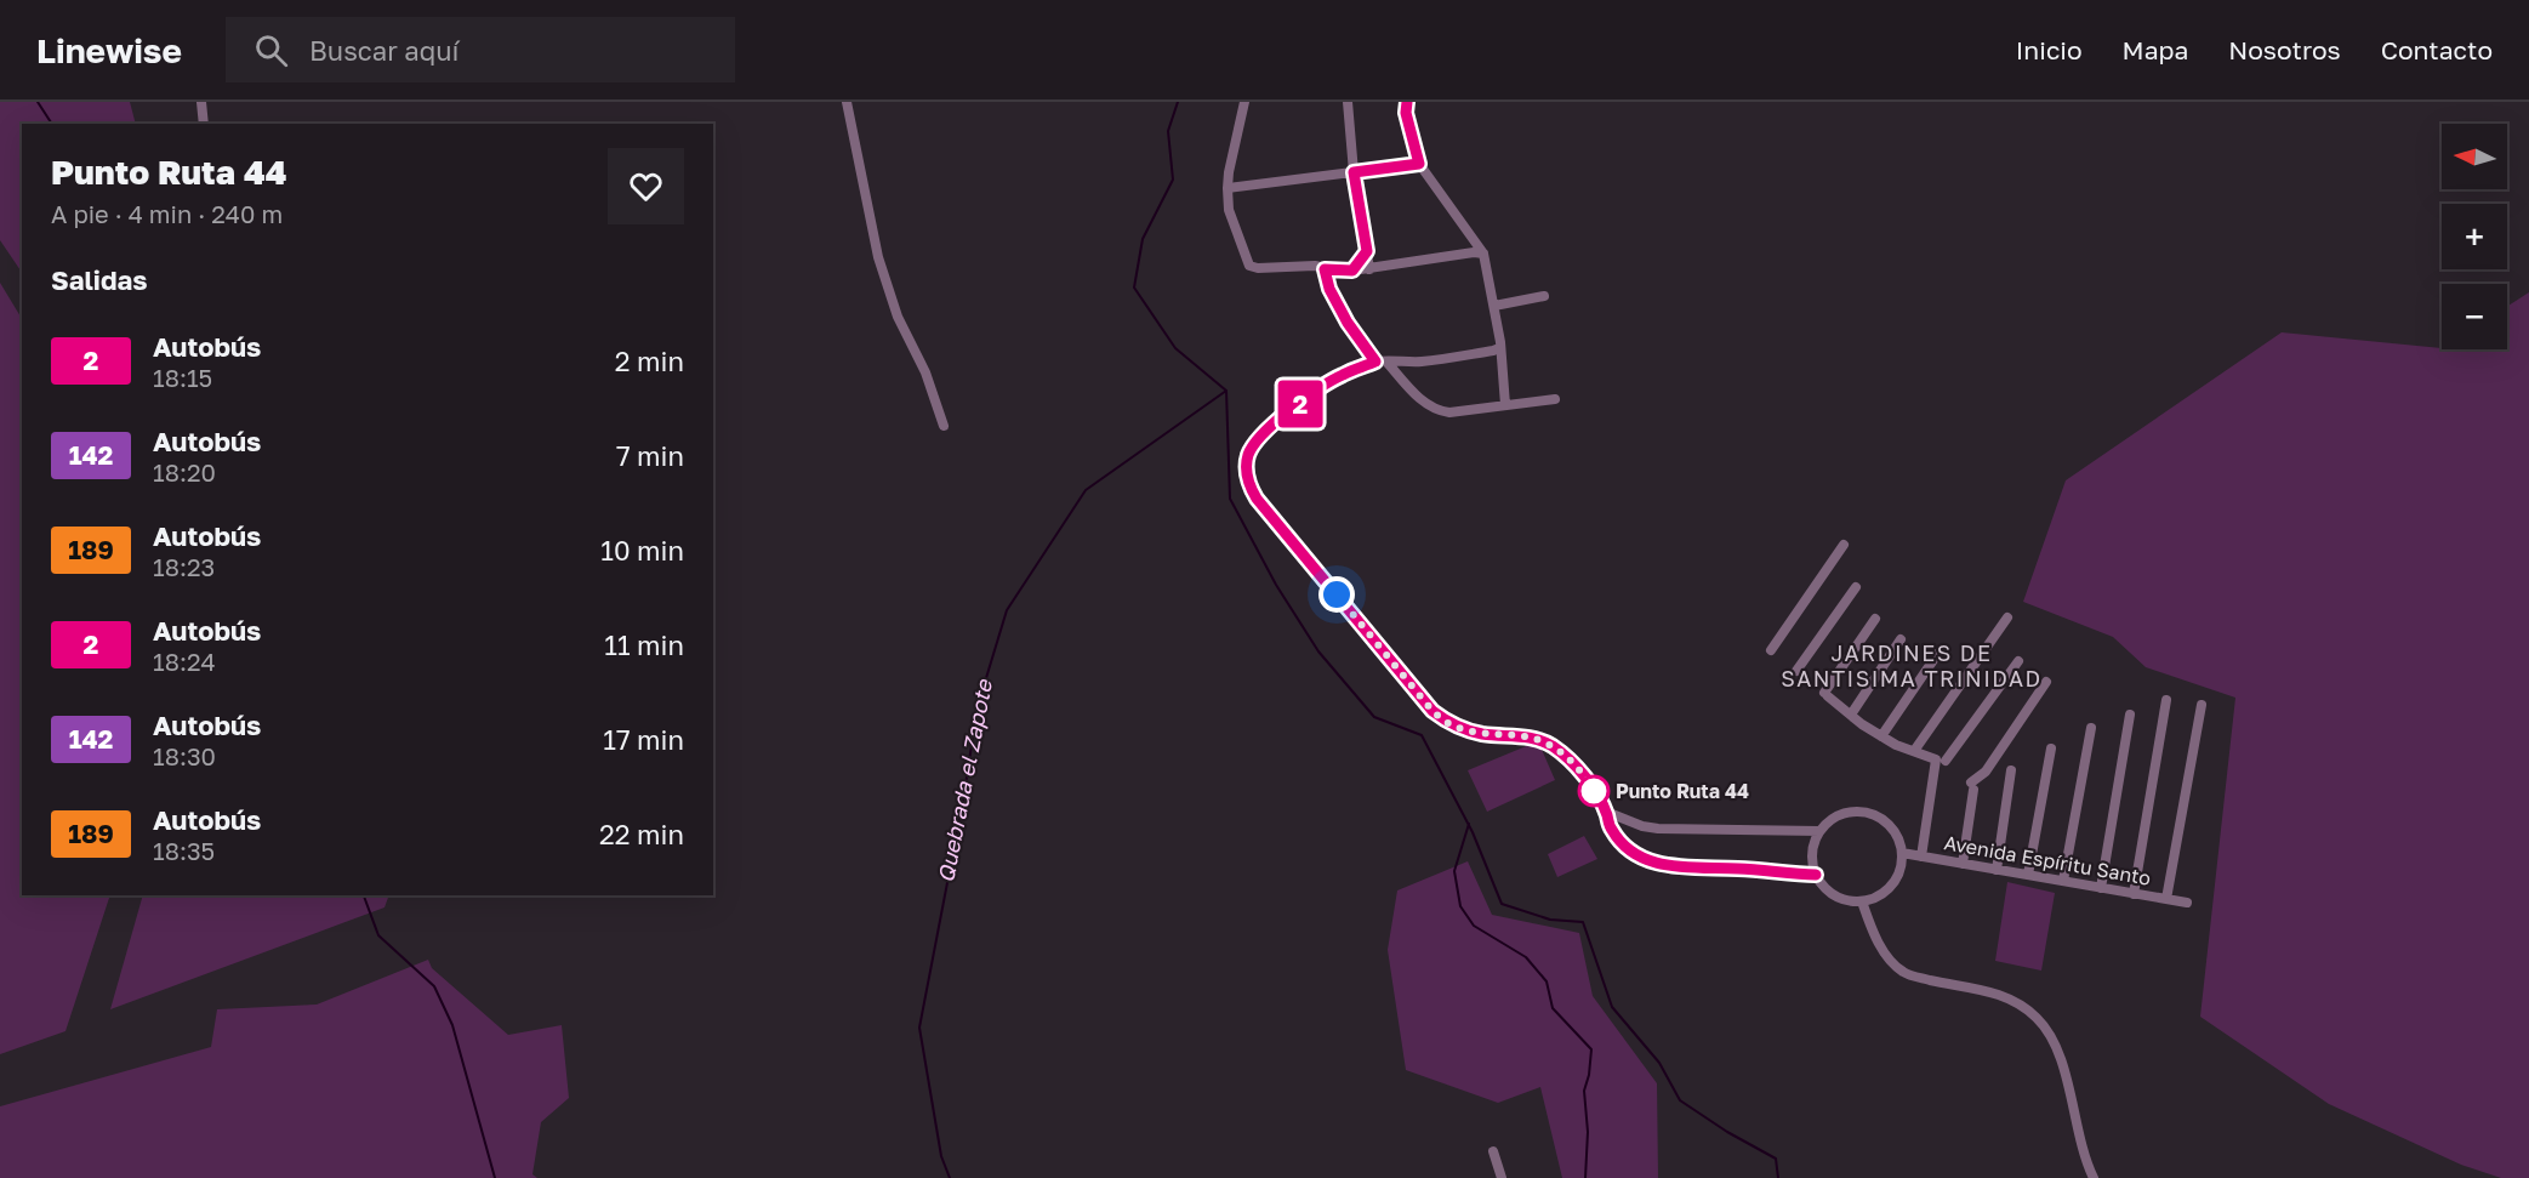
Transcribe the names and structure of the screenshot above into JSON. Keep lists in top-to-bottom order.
{
  "streets": {
    "street": ["Avenida Espíritu Santo"]
  },
  "districts": ["JARDINES DE SANTISIMA TRINIDAD"],
  "water": ["Quebrada el Zapote"],
  "places": ["Punto Ruta 44"],
  "lines": ["bus line 2"],
  "north": "left",
  "page": {
    "header": "Linewise",
    "search": "Buscar aquí",
    "nav": [
      "Inicio",
      "Mapa",
      "Nosotros",
      "Contacto"
    ],
    "on_map": "2",
    "map_buttons": ["+", "−"],
    "heading": [
      ["Punto Ruta 44", "A pie · 4 min · 240 m"],
      "Salidas"
    ],
    "list": [
      {
        "mark": "2",
        "name": "Autobús",
        "note": "18:15",
        "value": "2 min"
      },
      {
        "mark": "142",
        "name": "Autobús",
        "note": "18:20",
        "value": "7 min"
      },
      {
        "mark": "189",
        "name": "Autobús",
        "note": "18:23",
        "value": "10 min"
      },
      {
        "mark": "2",
        "name": "Autobús",
        "note": "18:24",
        "value": "11 min"
      },
      {
        "mark": "142",
        "name": "Autobús",
        "note": "18:30",
        "value": "17 min"
      },
      {
        "mark": "189",
        "name": "Autobús",
        "note": "18:35",
        "value": "22 min"
      }
    ]
  }
}
